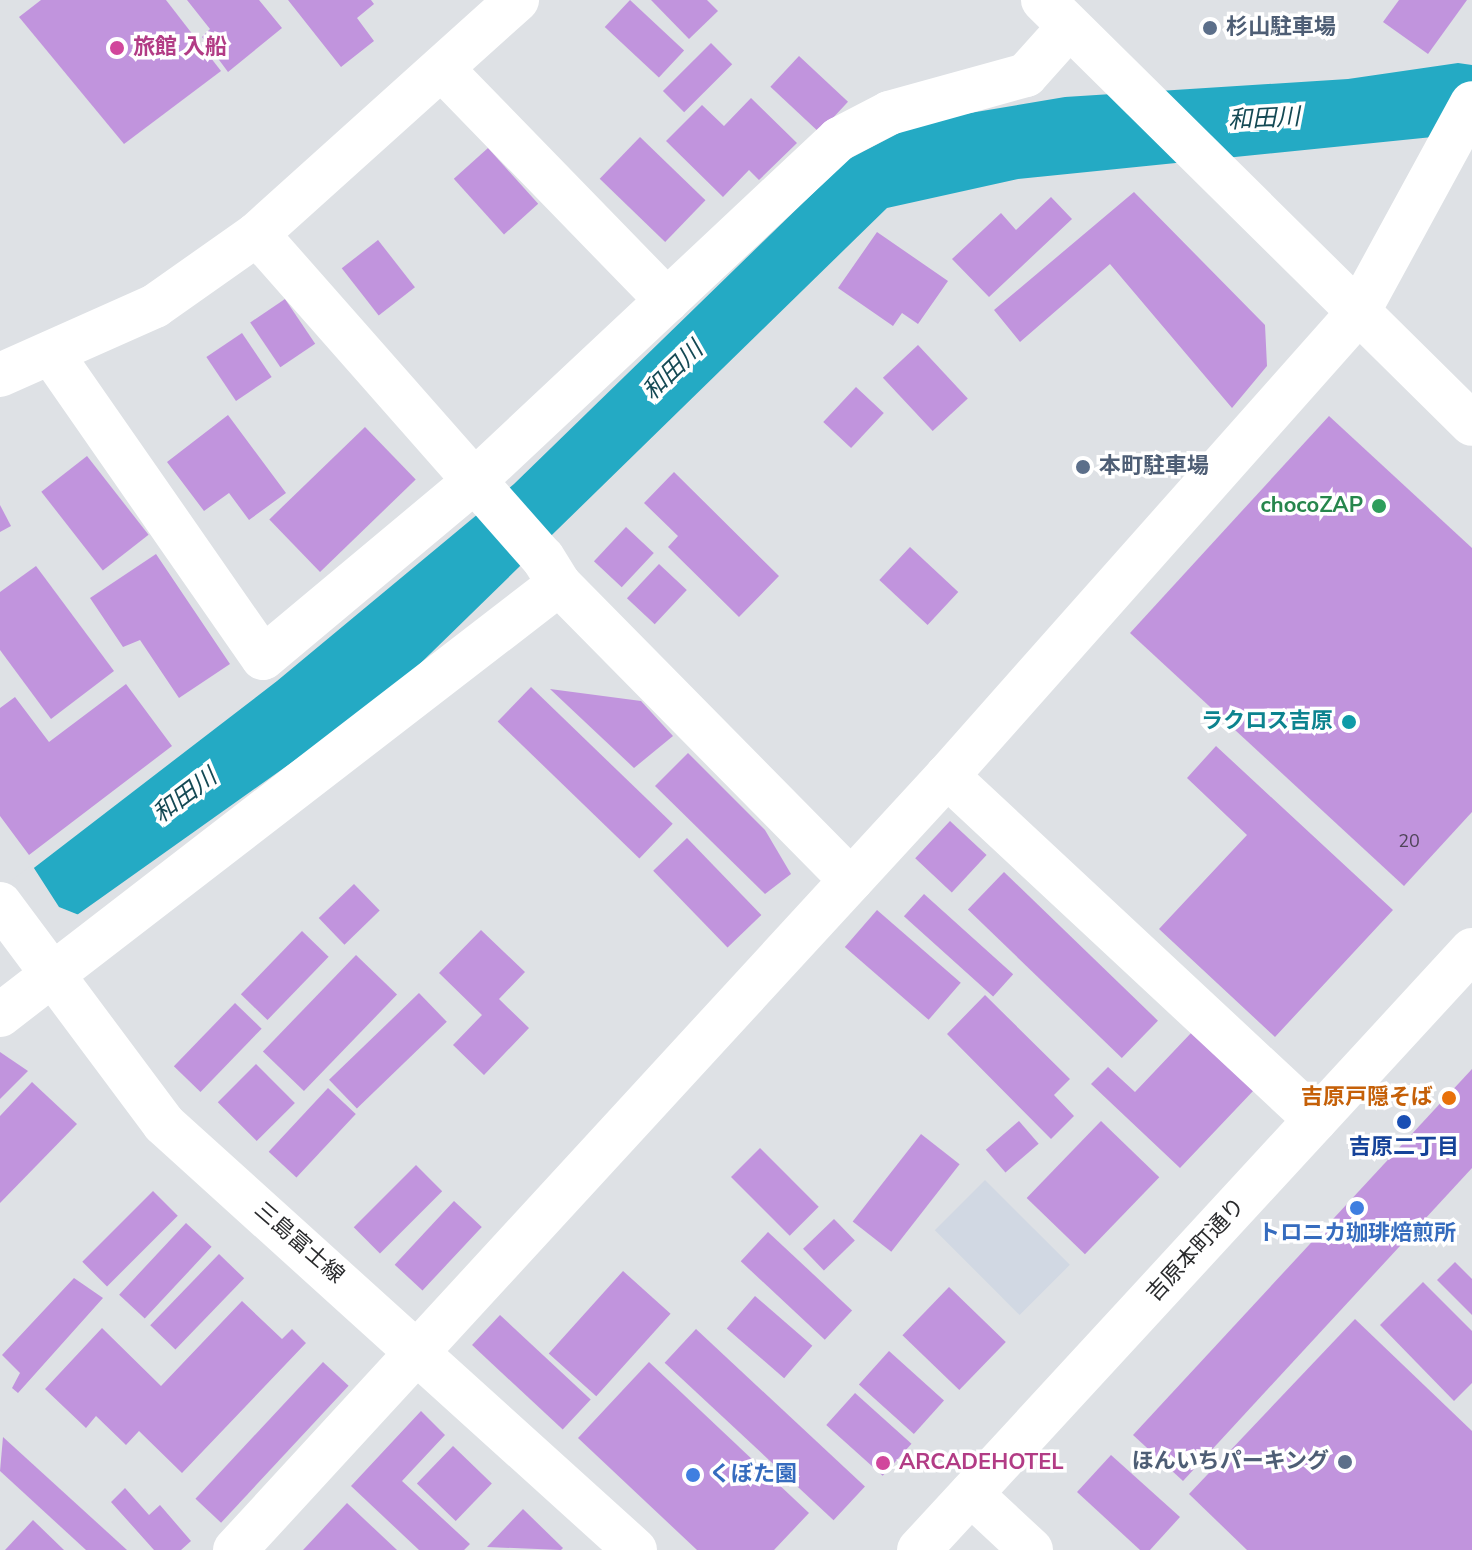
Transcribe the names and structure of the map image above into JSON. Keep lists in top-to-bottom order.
{
  "streets": {
    "street": ["三島富士線", "吉原本町通り"]
  },
  "water": ["和田川"],
  "places": [
    "杉山駐車場",
    "旅館 入船",
    "本町駐車場",
    "chocoZAP",
    "ラクロス吉原",
    "吉原戸隠そば",
    "吉原二丁目",
    "トロニカ珈琲焙煎所",
    "ほんいちパーキング",
    "ARCADEHOTEL",
    "くぼた園"
  ],
  "house_numbers": ["20"]
}
